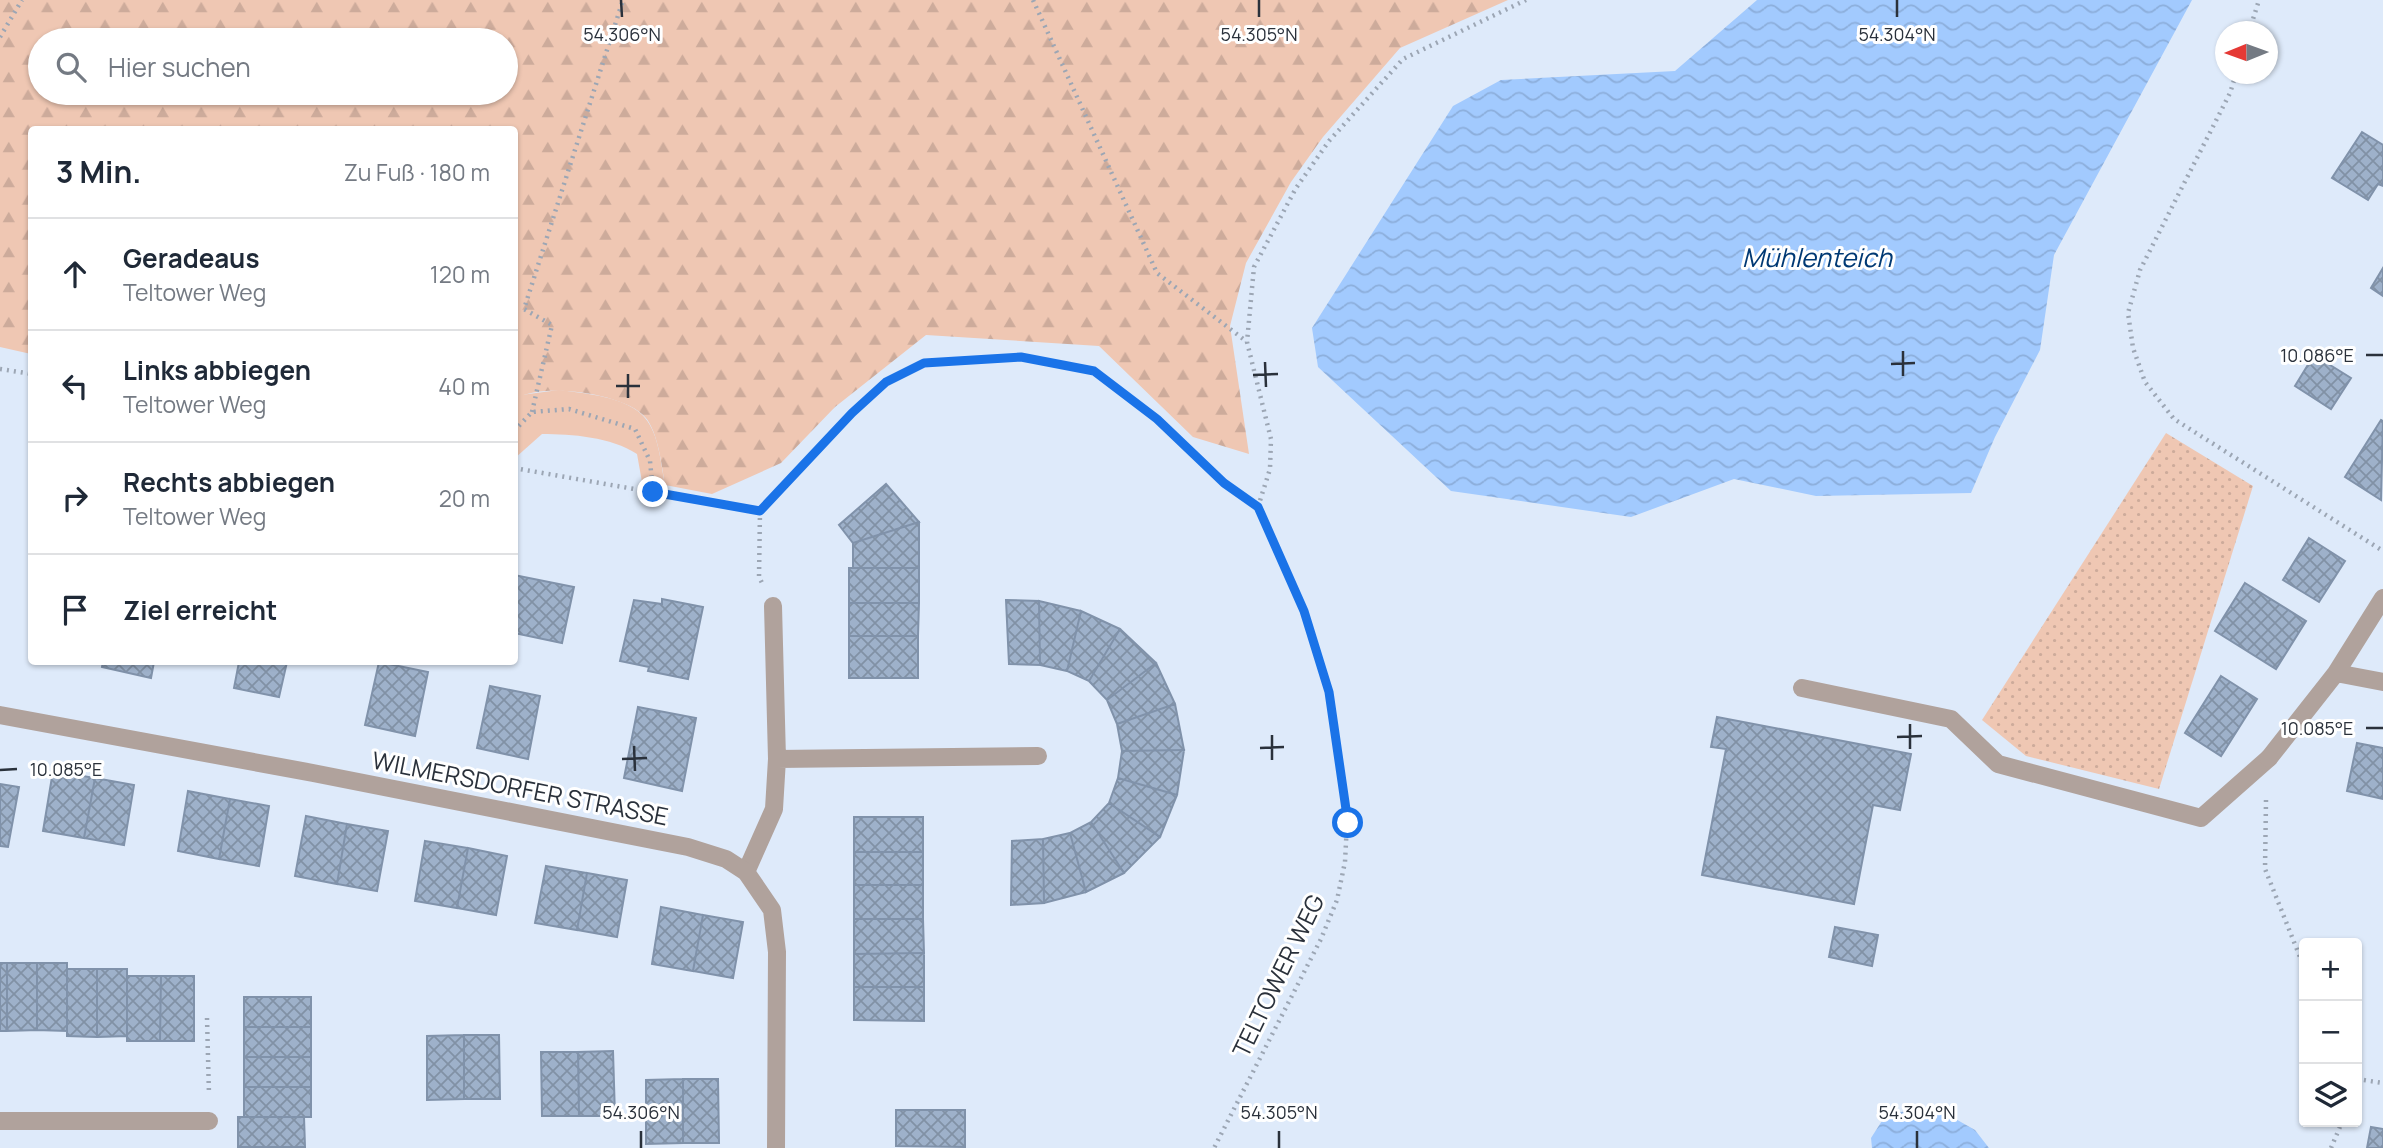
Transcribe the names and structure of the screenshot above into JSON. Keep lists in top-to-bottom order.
{
  "streets": {
    "street": ["WILMERSDORFER STRASSE"],
    "path": ["TELTOWER WEG"]
  },
  "water": ["Mühlenteich"],
  "north": "left",
  "page": {
    "search": "Hier suchen",
    "heading": ["3 Min.", "Zu Fuß · 180 m"],
    "list": [
      ["Geradeaus", "Teltower Weg", "120 m"],
      ["Links abbiegen", "Teltower Weg", "40 m"],
      ["Rechts abbiegen", "Teltower Weg", "20 m"],
      "Ziel erreicht"
    ],
    "map_buttons": ["+", "−"]
  },
  "coordinates": [
    "54.306°N",
    "54.305°N",
    "54.304°N",
    "10.086°E",
    "10.085°E"
  ]
}
